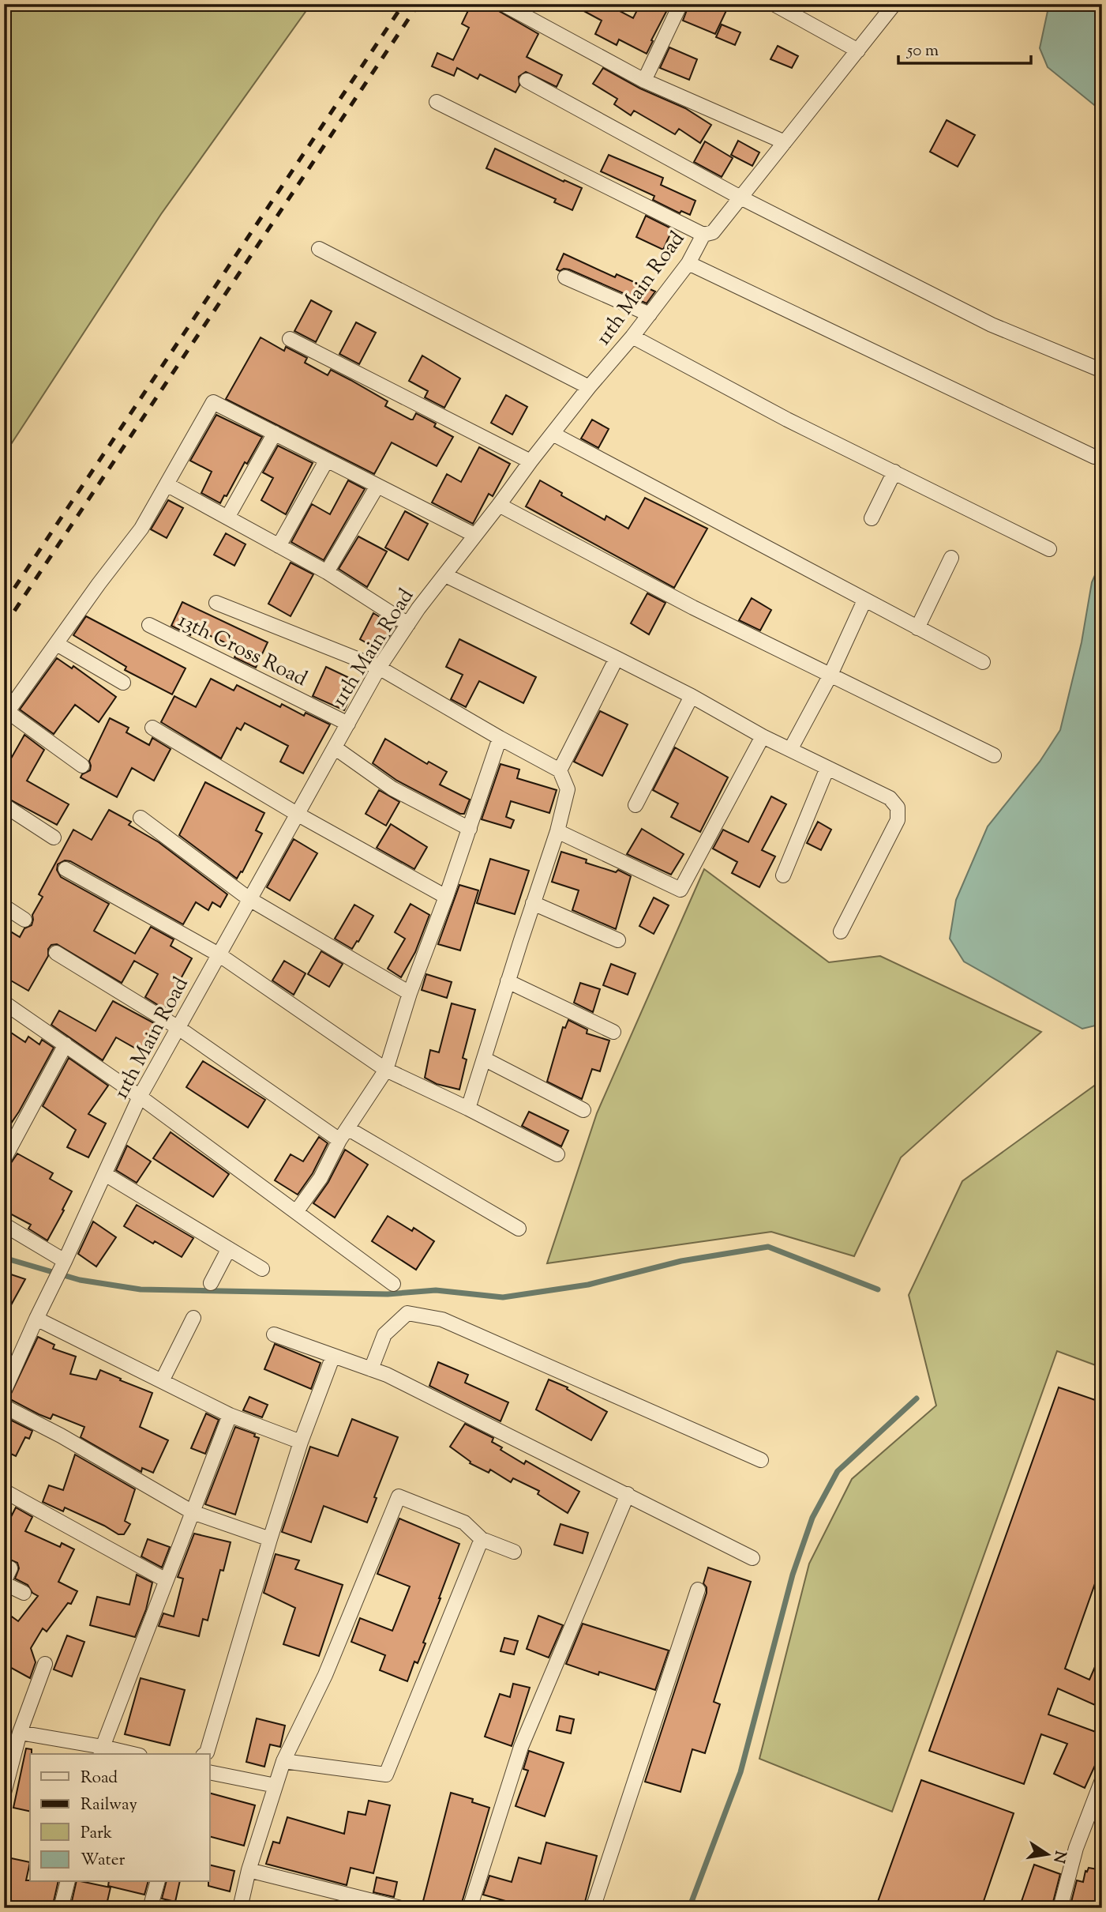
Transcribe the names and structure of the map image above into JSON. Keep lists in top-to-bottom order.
{
  "streets": {
    "street": ["11th Main Road", "13th Cross Road"]
  },
  "crossings": [
    ["11th Main Road", "13th Cross Road"]
  ],
  "legend": [
    "Road",
    "Railway",
    "Park",
    "Water"
  ],
  "scale_bar": "50 m",
  "north": "right"
}
